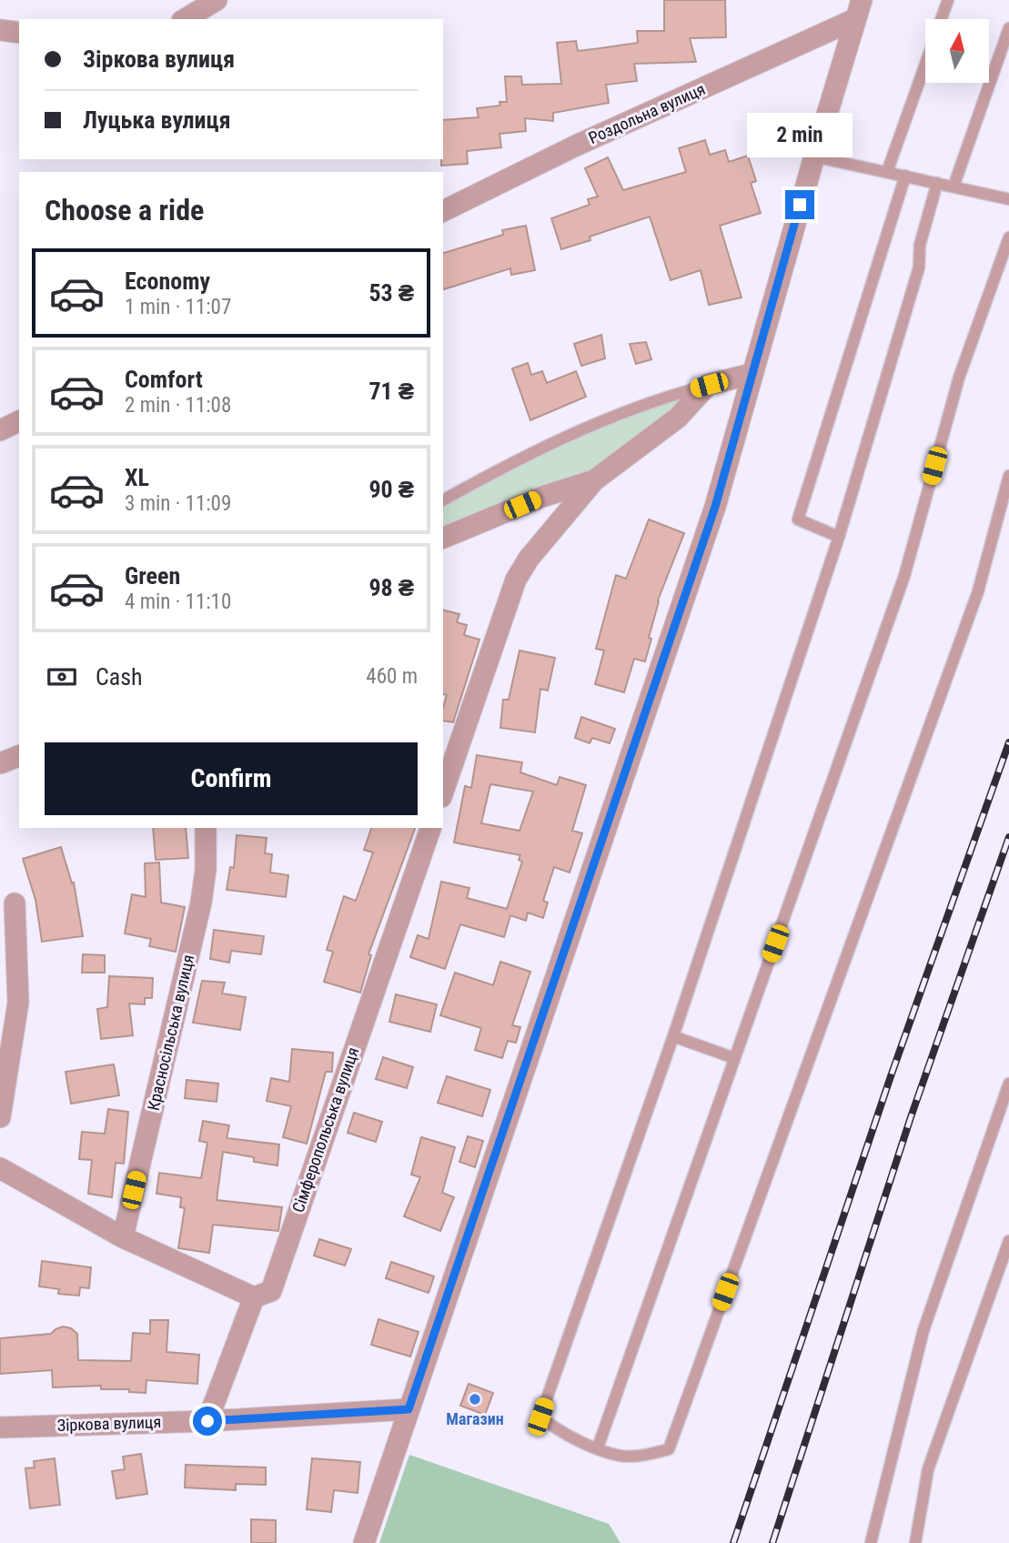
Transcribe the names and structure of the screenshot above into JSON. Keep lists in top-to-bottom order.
{
  "streets": {
    "street": [
      "Роздольна вулиця",
      "Красносільська вулиця",
      "Сімферопольська вулиця",
      "Зіркова вулиця"
    ]
  },
  "crossings": [
    ["Сімферопольська вулиця", "Зіркова вулиця"]
  ],
  "places": ["Магазин"],
  "north": "top",
  "page": {
    "banner": ["Зіркова вулиця", "Луцька вулиця"],
    "bubble": "2 min",
    "heading": "Choose a ride",
    "list": [
      {
        "name": "Economy",
        "note": "1 min · 11:07",
        "value": "53 ₴"
      },
      {
        "name": "Comfort",
        "note": "2 min · 11:08",
        "value": "71 ₴"
      },
      {
        "name": "XL",
        "note": "3 min · 11:09",
        "value": "90 ₴"
      },
      {
        "name": "Green",
        "note": "4 min · 11:10",
        "value": "98 ₴"
      }
    ],
    "pay": ["Cash", "460 m"],
    "buttons": "Confirm"
  }
}
